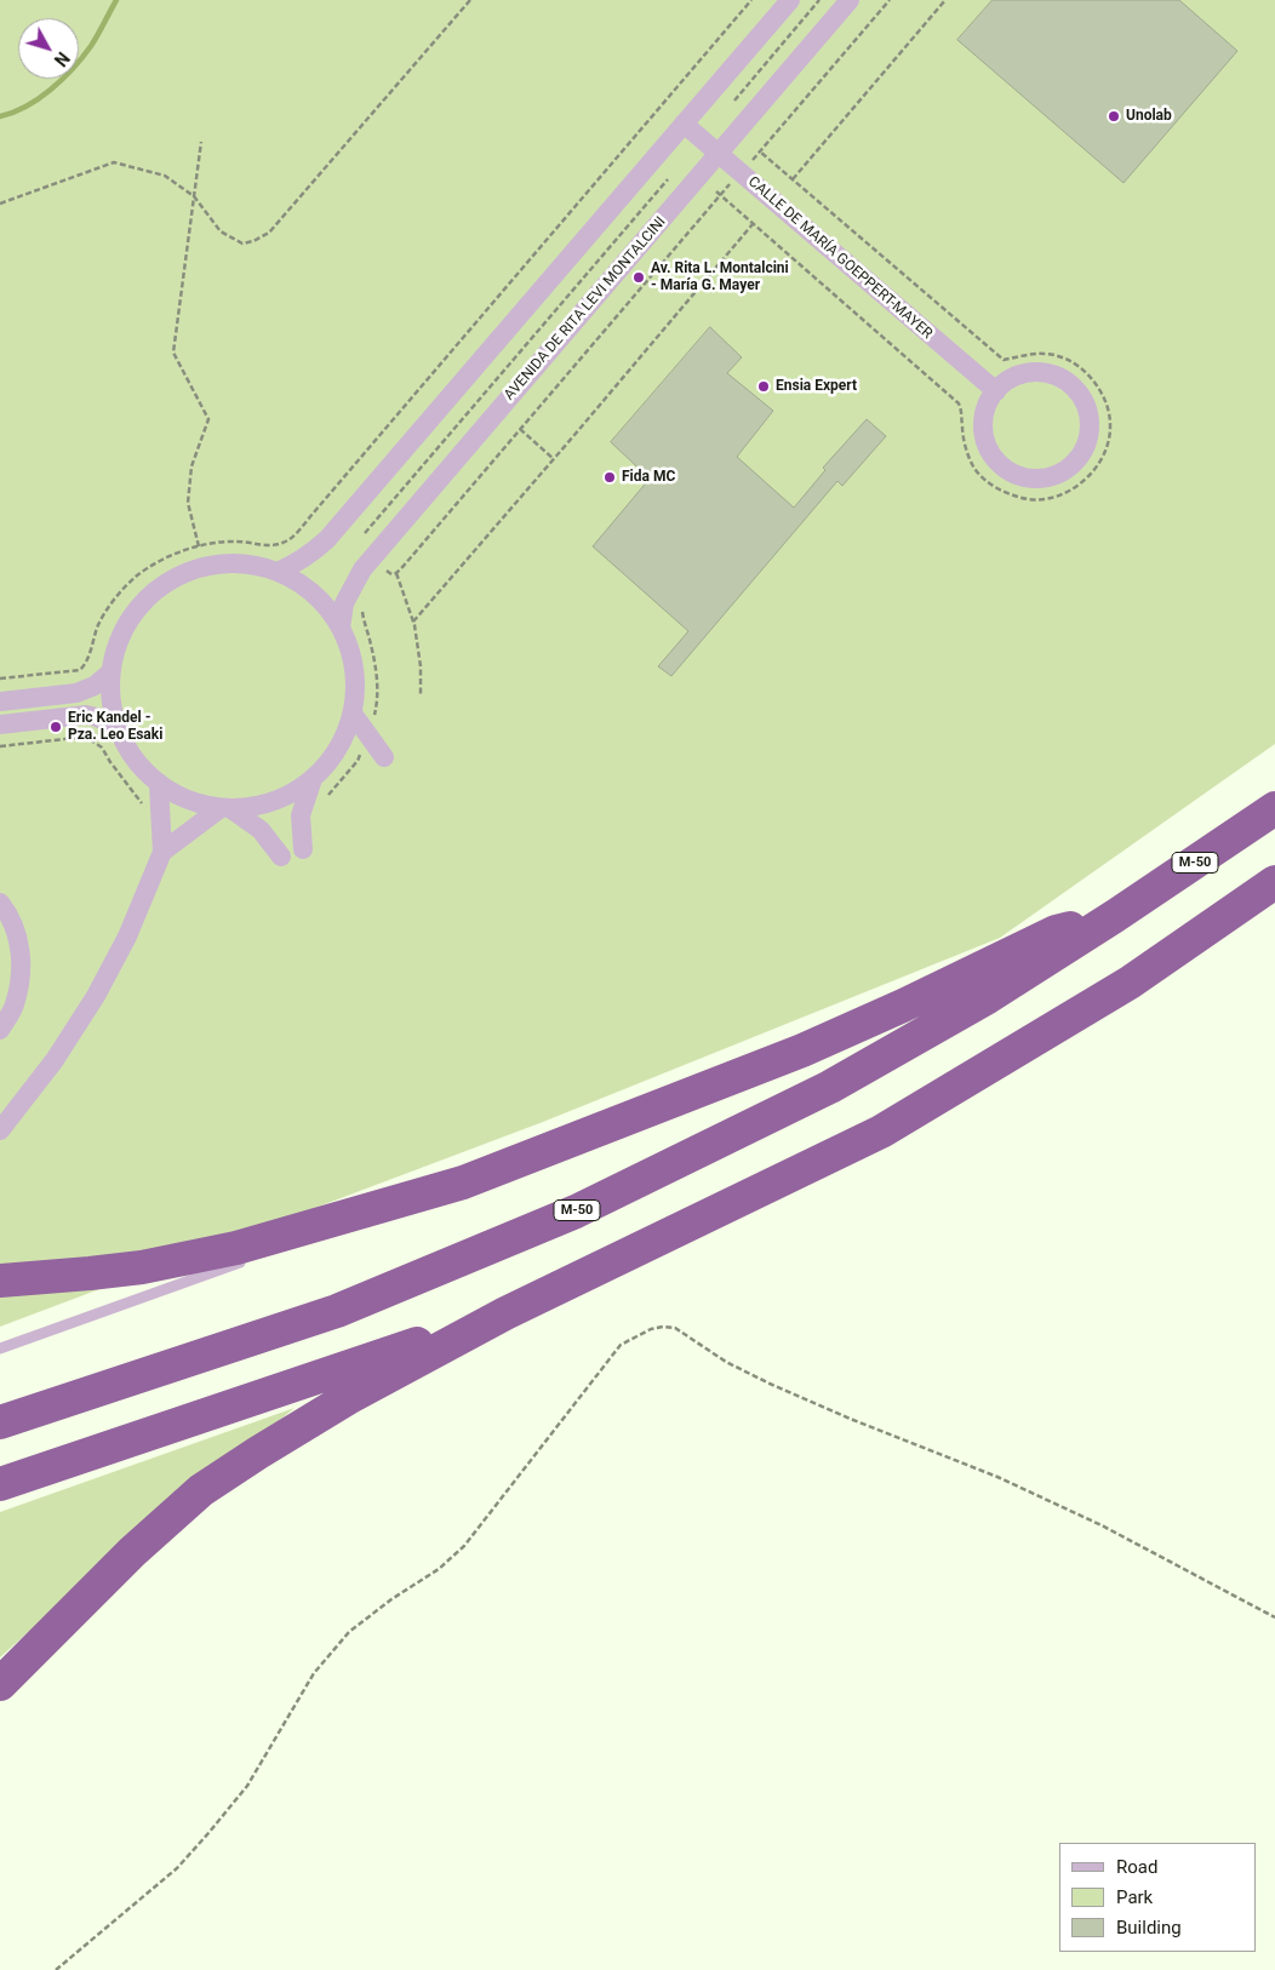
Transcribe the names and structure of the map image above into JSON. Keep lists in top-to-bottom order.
{
  "streets": {
    "highway": ["M-50"],
    "street": ["CALLE DE MARÍA GOEPPERT-MAYER", "AVENIDA DE RITA LEVI MONTALCINI"]
  },
  "crossings": [
    ["CALLE DE MARÍA GOEPPERT-MAYER", "AVENIDA DE RITA LEVI MONTALCINI"]
  ],
  "places": [
    "Unolab",
    "Av. Rita L. Montalcini - María G. Mayer",
    "Ensia Expert",
    "Fida MC",
    "Eric Kandel - Pza. Leo Esaki"
  ],
  "legend": ["Road", "Park", "Building"],
  "north": "bottom right"
}
